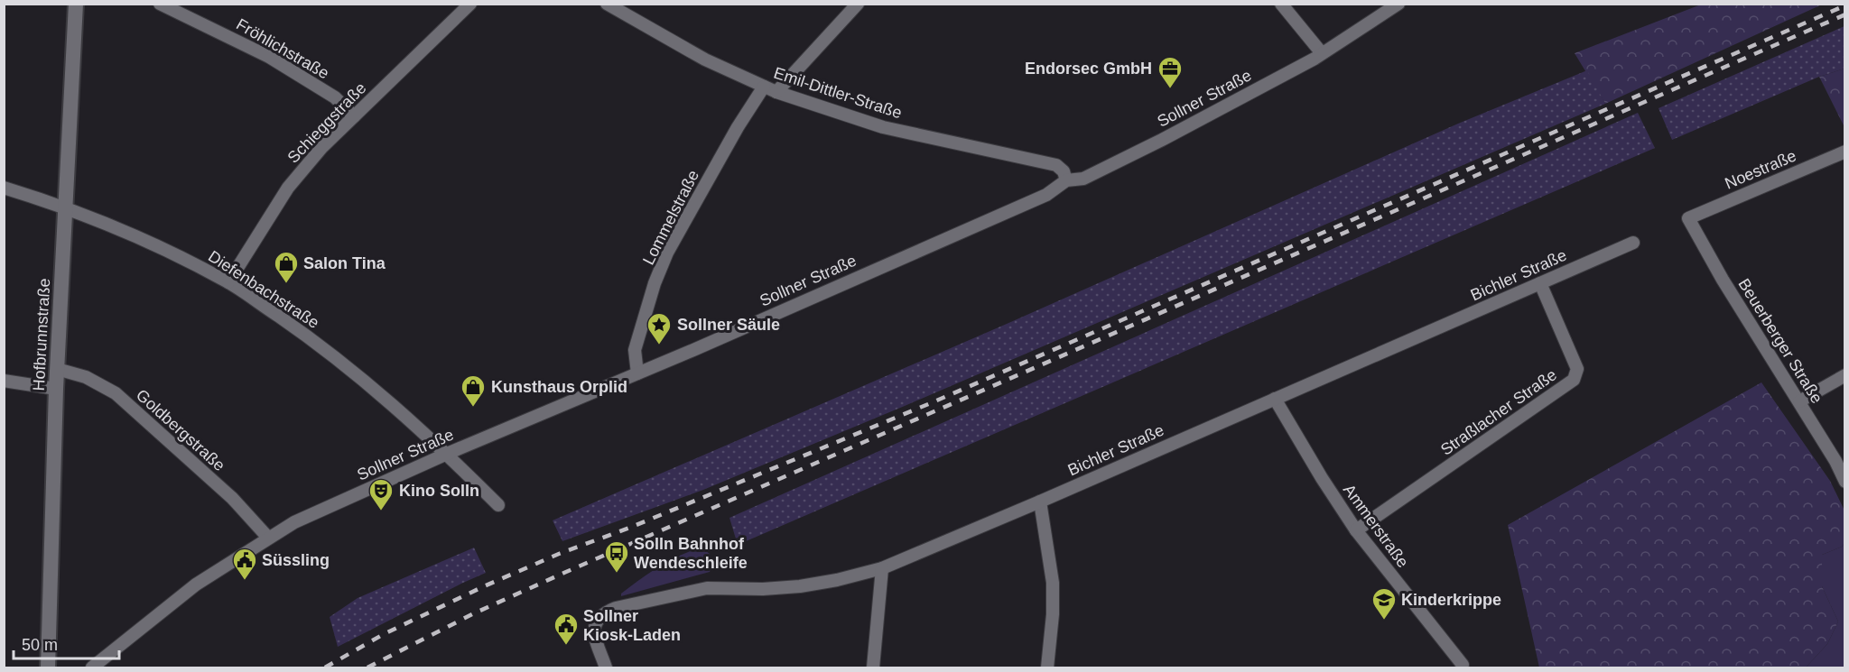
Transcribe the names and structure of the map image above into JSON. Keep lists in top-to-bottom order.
{
  "streets": {
    "street": [
      "Fröhlichstraße",
      "Emil-Dittler-Straße",
      "Sollner Straße",
      "Schieggstraße",
      "Noestraße",
      "Lommelstraße",
      "Bichler Straße",
      "Diefenbachstraße",
      "Hofbrunnstraße",
      "Beuerberger Straße",
      "Straßlacher Straße",
      "Goldbergstraße",
      "Ammerstraße"
    ]
  },
  "crossings": [
    ["Fröhlichstraße", "Schieggstraße"],
    ["Emil-Dittler-Straße", "Sollner Straße"],
    ["Emil-Dittler-Straße", "Lommelstraße"],
    ["Sollner Straße", "Lommelstraße"],
    ["Sollner Straße", "Diefenbachstraße"],
    ["Sollner Straße", "Goldbergstraße"],
    ["Schieggstraße", "Diefenbachstraße"],
    ["Noestraße", "Beuerberger Straße"],
    ["Bichler Straße", "Straßlacher Straße"],
    ["Bichler Straße", "Ammerstraße"],
    ["Diefenbachstraße", "Hofbrunnstraße"],
    ["Hofbrunnstraße", "Goldbergstraße"],
    ["Straßlacher Straße", "Ammerstraße"]
  ],
  "places": {
    "office": ["Endorsec GmbH"],
    "shop": ["Salon Tina", "Kunsthaus Orplid"],
    "place": ["Sollner Säule"],
    "theatre": ["Kino Solln"],
    "bus stop": ["Solln Bahnhof Wendeschleife"],
    "public building": ["Süssling", "Sollner Kiosk-Laden"],
    "school or university": ["Kinderkrippe"]
  },
  "scale_bar": "50 m"
}
